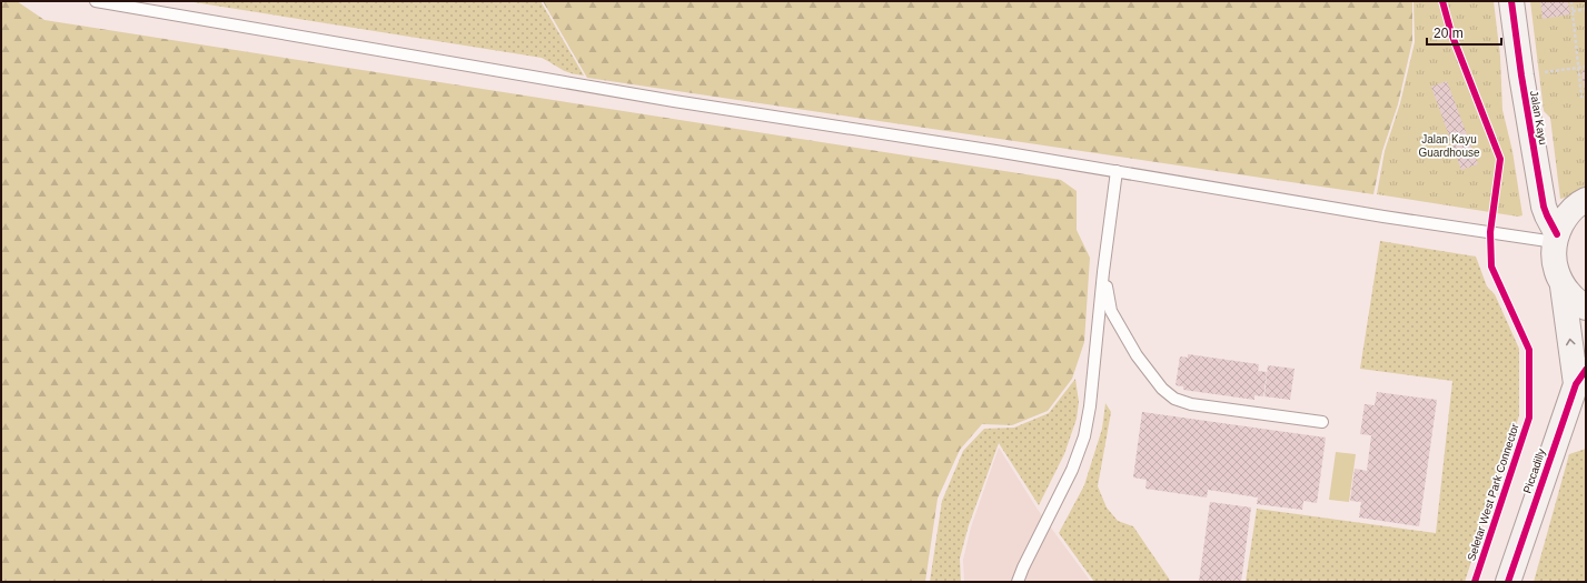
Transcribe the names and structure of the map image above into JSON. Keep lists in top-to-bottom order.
{
  "streets": {
    "street": ["Jalan Kayu", "Piccadilly"],
    "cycle path": ["Seletar West Park Connector"]
  },
  "parks": ["Jalan Kayu Guardhouse"],
  "scale_bar": "20 m"
}
